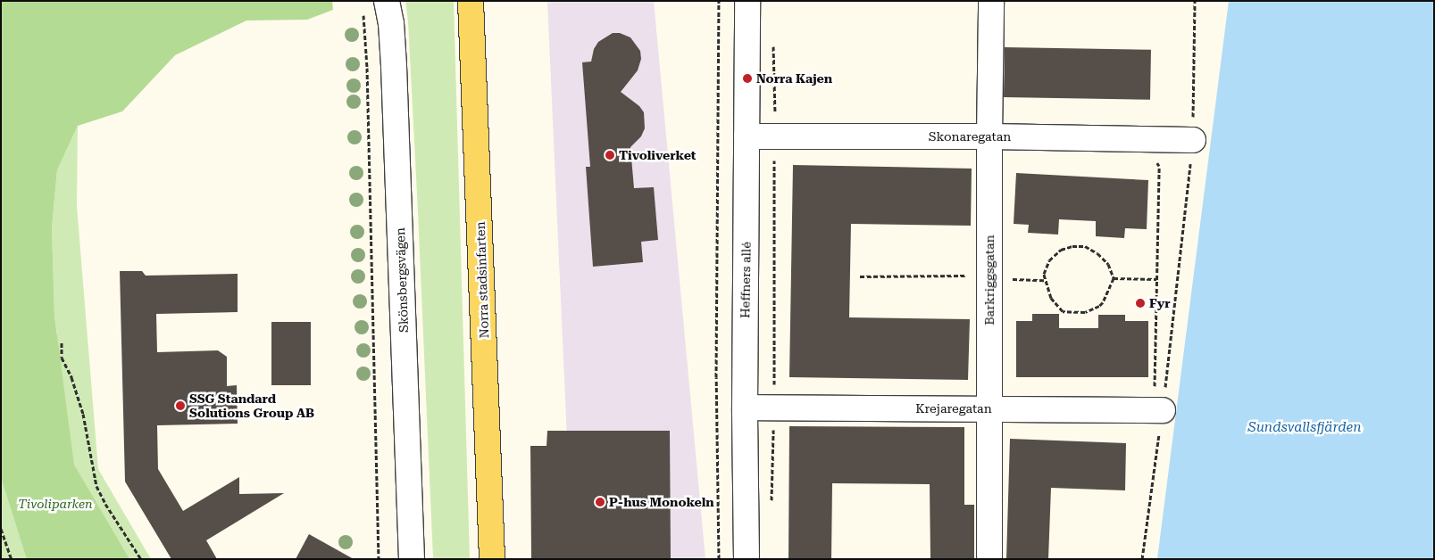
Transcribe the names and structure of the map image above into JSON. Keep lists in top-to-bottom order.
{
  "streets": {
    "main road": ["Norra stadsinfarten"],
    "street": [
      "Skonaregatan",
      "Skönsbergsvägen",
      "Heffners allé",
      "Barkriggsgatan",
      "Krejaregatan"
    ]
  },
  "crossings": [
    ["Skonaregatan", "Heffners allé"],
    ["Skonaregatan", "Barkriggsgatan"],
    ["Heffners allé", "Krejaregatan"],
    ["Barkriggsgatan", "Krejaregatan"]
  ],
  "water": ["Sundsvallsfjärden"],
  "parks": ["Tivoliparken"],
  "places": [
    "Norra Kajen",
    "Tivoliverket",
    "Fyr",
    "SSG Standard Solutions Group AB",
    "P-hus Monokeln"
  ]
}
